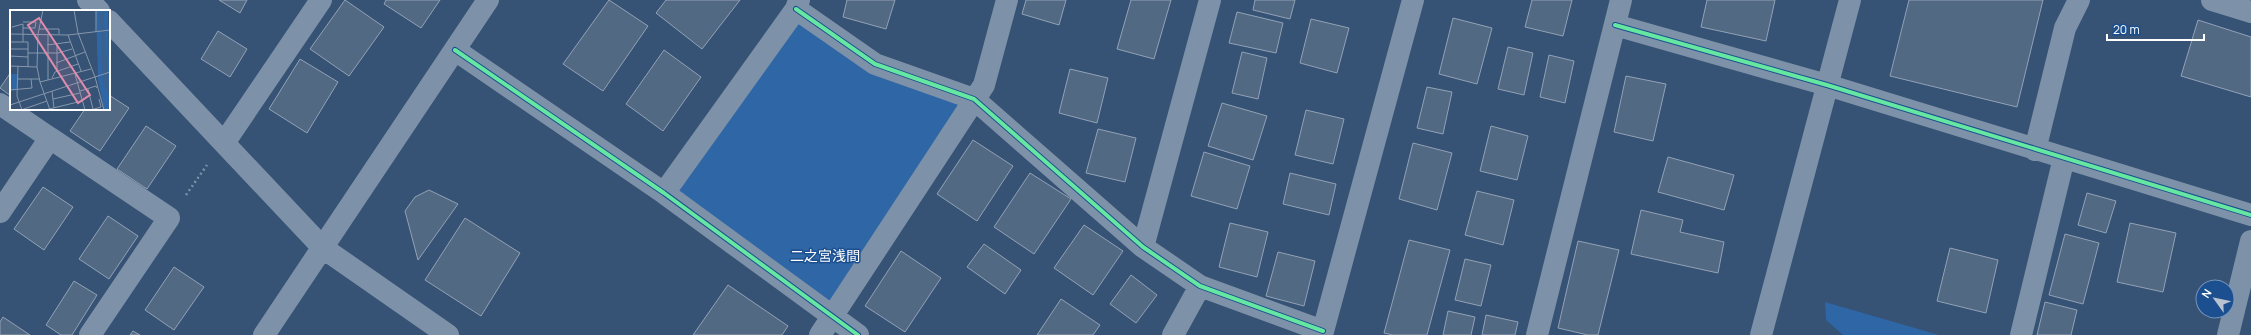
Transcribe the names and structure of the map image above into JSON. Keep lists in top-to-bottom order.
{
  "districts": ["二之宮浅間"],
  "scale_bar": "20 m",
  "north": "top left"
}
